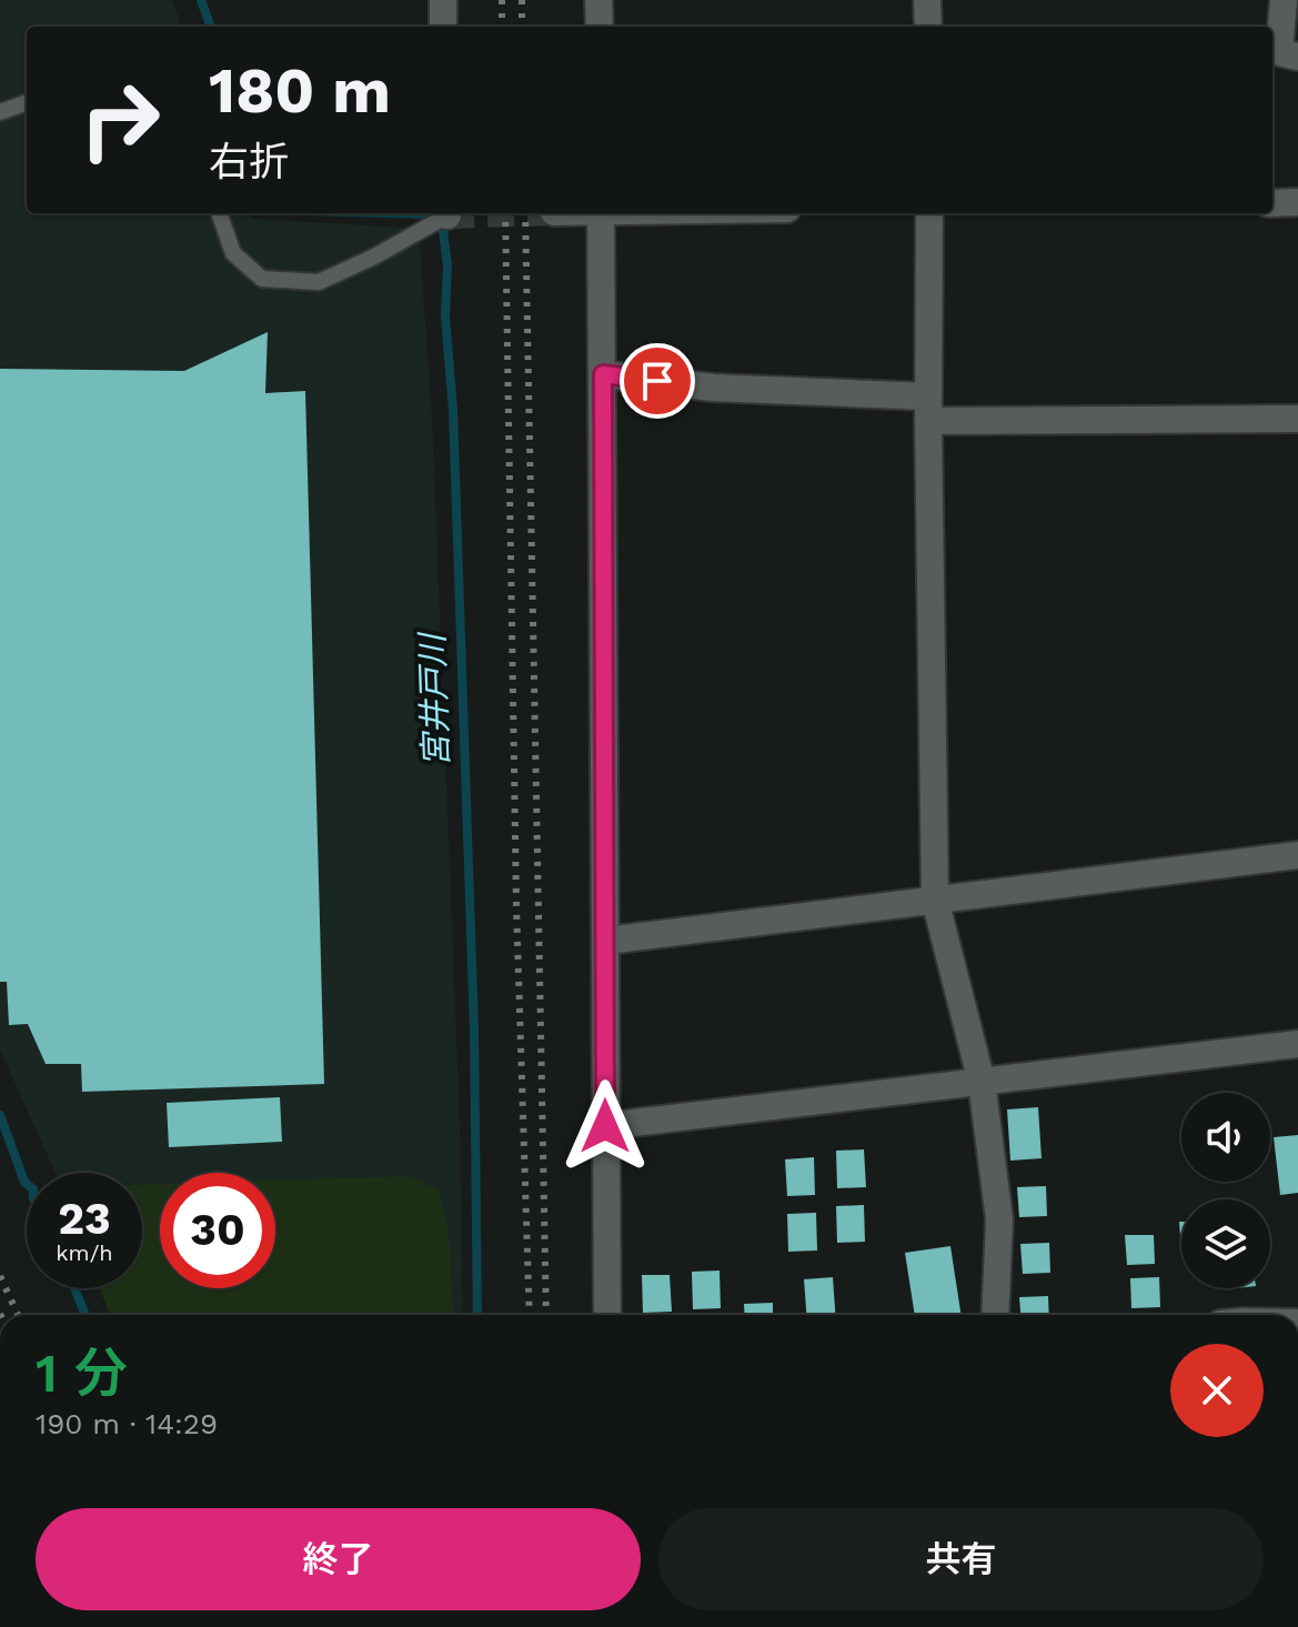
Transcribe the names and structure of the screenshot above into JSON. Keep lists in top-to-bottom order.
{
  "water": ["宮井戸川"],
  "page": {
    "turn": ["180 m", "右折"],
    "speed": "23 km/h",
    "limit": "30",
    "heading": ["1 分", "190 m · 14:29"],
    "buttons": ["終了", "共有"]
  }
}
